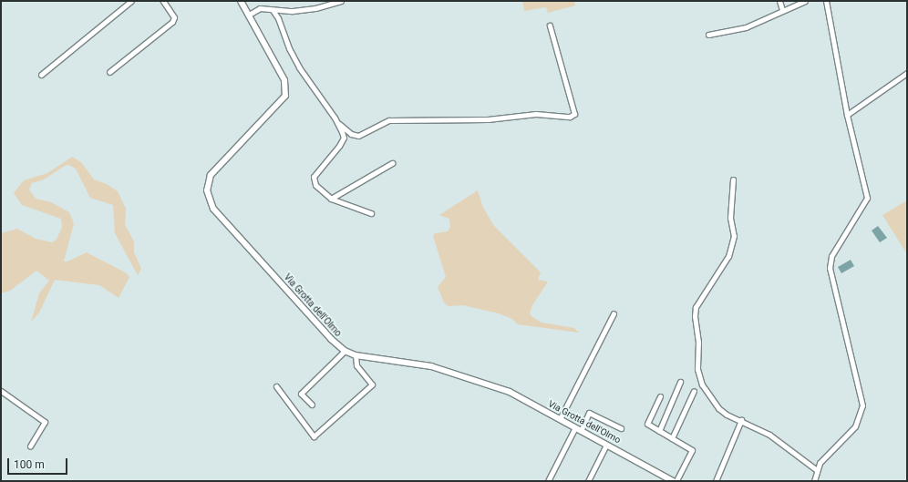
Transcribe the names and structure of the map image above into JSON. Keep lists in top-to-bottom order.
{
  "streets": {
    "street": ["Via Grotta dell'Olmo"]
  },
  "scale_bar": "100 m"
}
